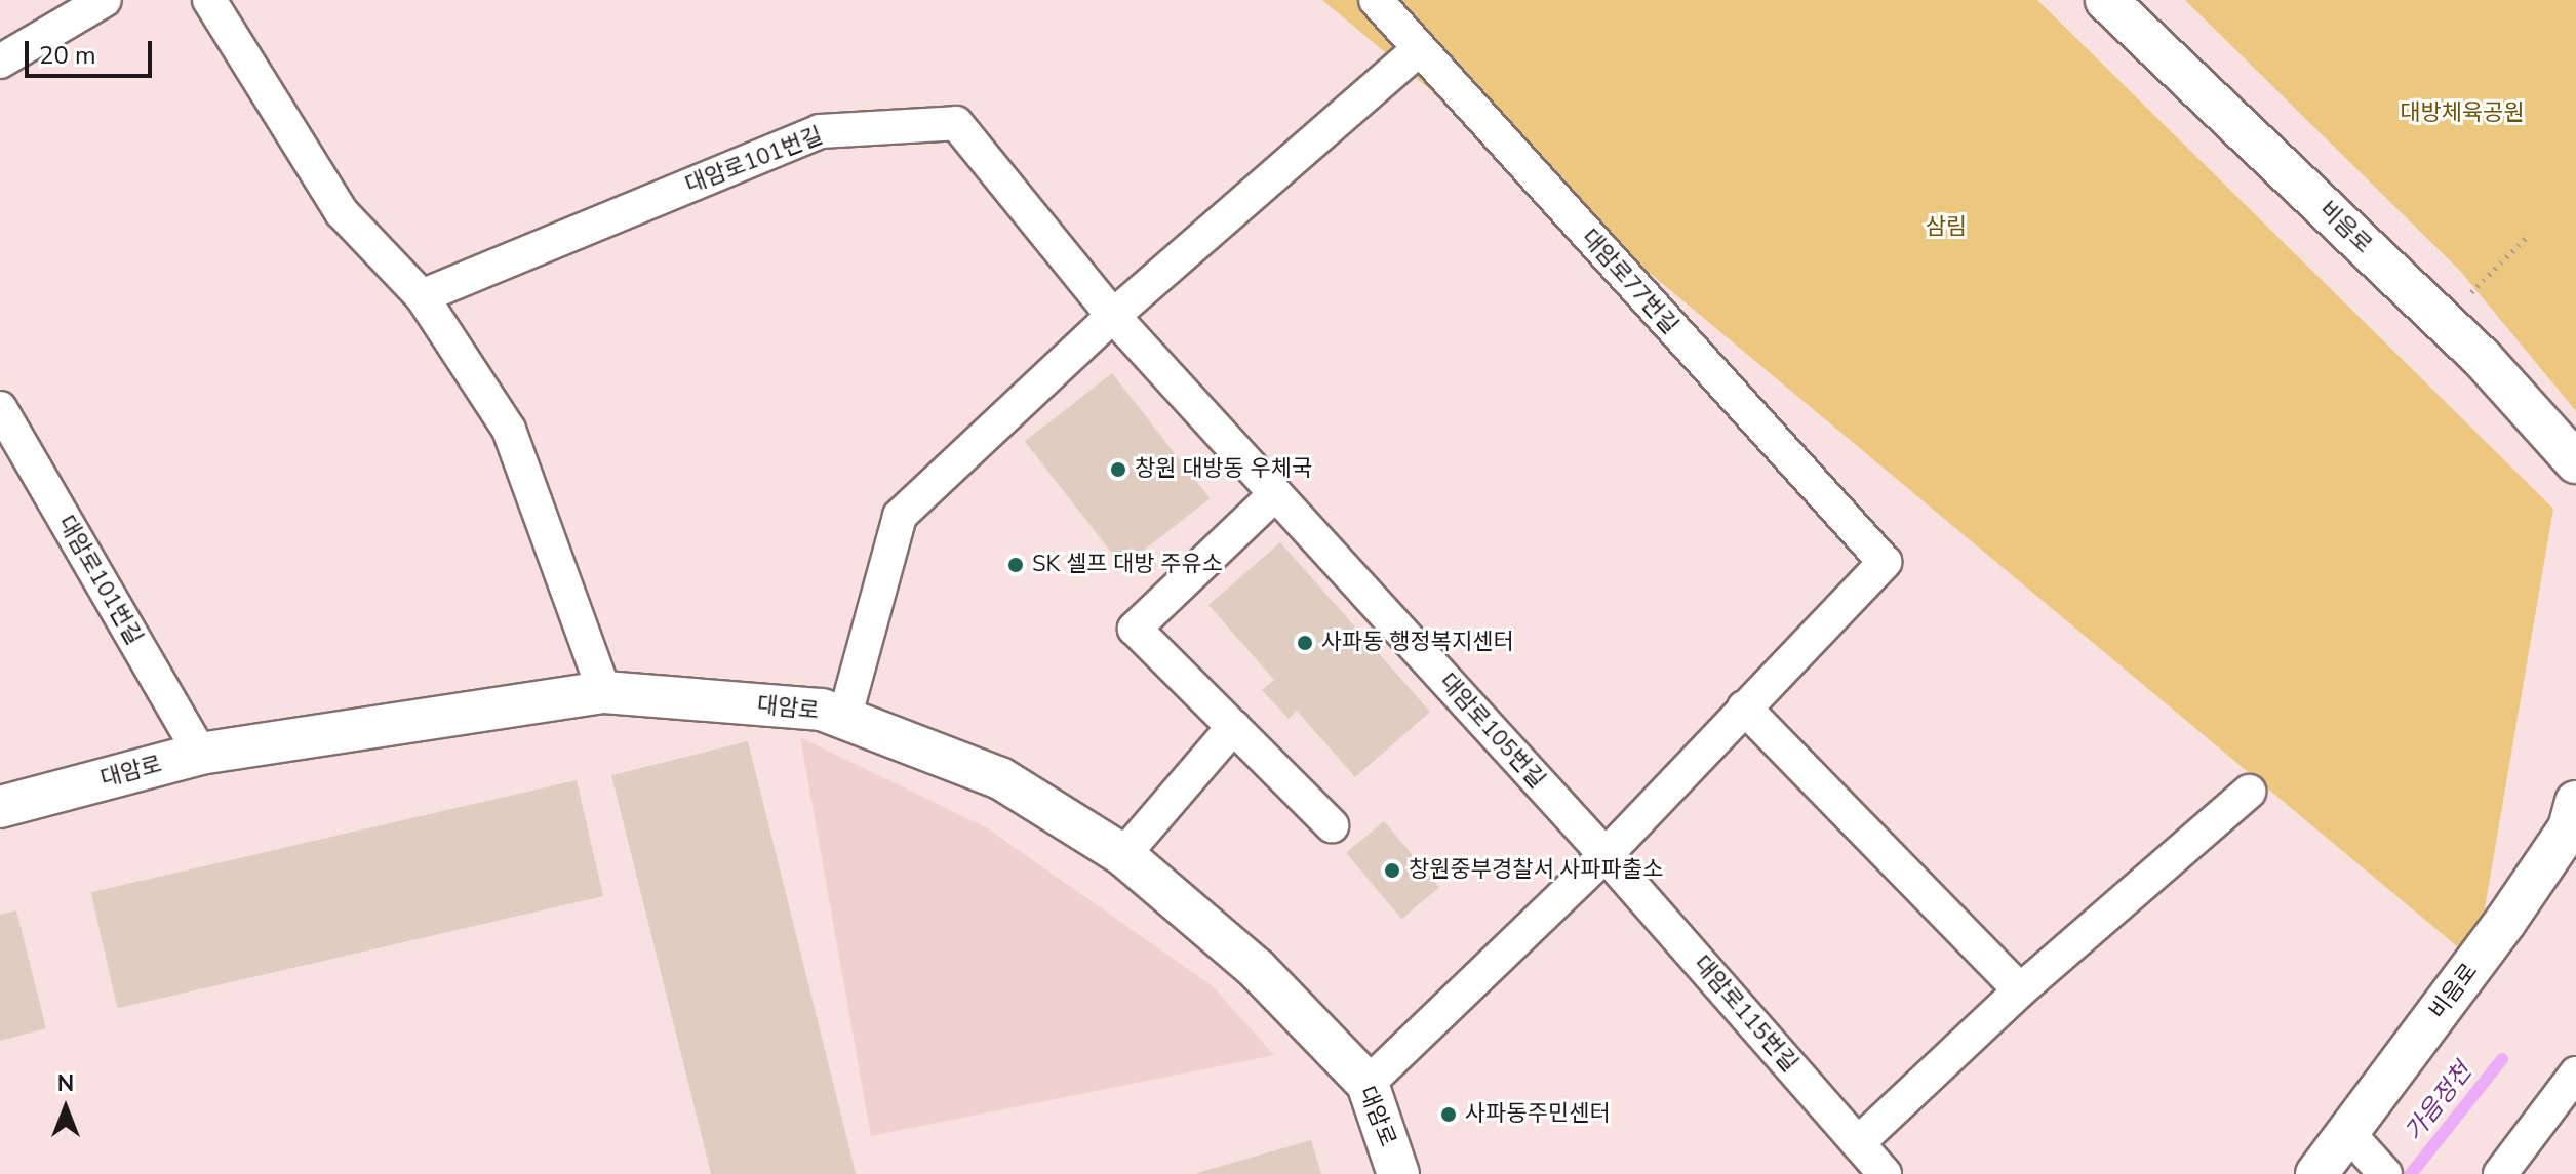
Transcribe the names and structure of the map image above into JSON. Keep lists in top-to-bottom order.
{
  "streets": {
    "street": [
      "대암로101번길",
      "비음로",
      "대암로77번길",
      "대암로",
      "대암로105번길",
      "대암로115번길"
    ]
  },
  "crossings": [
    ["대암로101번길", "대암로"],
    ["대암로101번길", "대암로105번길"],
    ["대암로105번길", "대암로115번길"]
  ],
  "water": ["가음정천"],
  "parks": ["대방체육공원", "삼림"],
  "places": [
    "창원 대방동 우체국",
    "SK 셀프 대방 주유소",
    "사파동 행정복지센터",
    "창원중부경찰서 사파파출소",
    "사파동주민센터"
  ],
  "scale_bar": "20 m",
  "north": "top"
}
